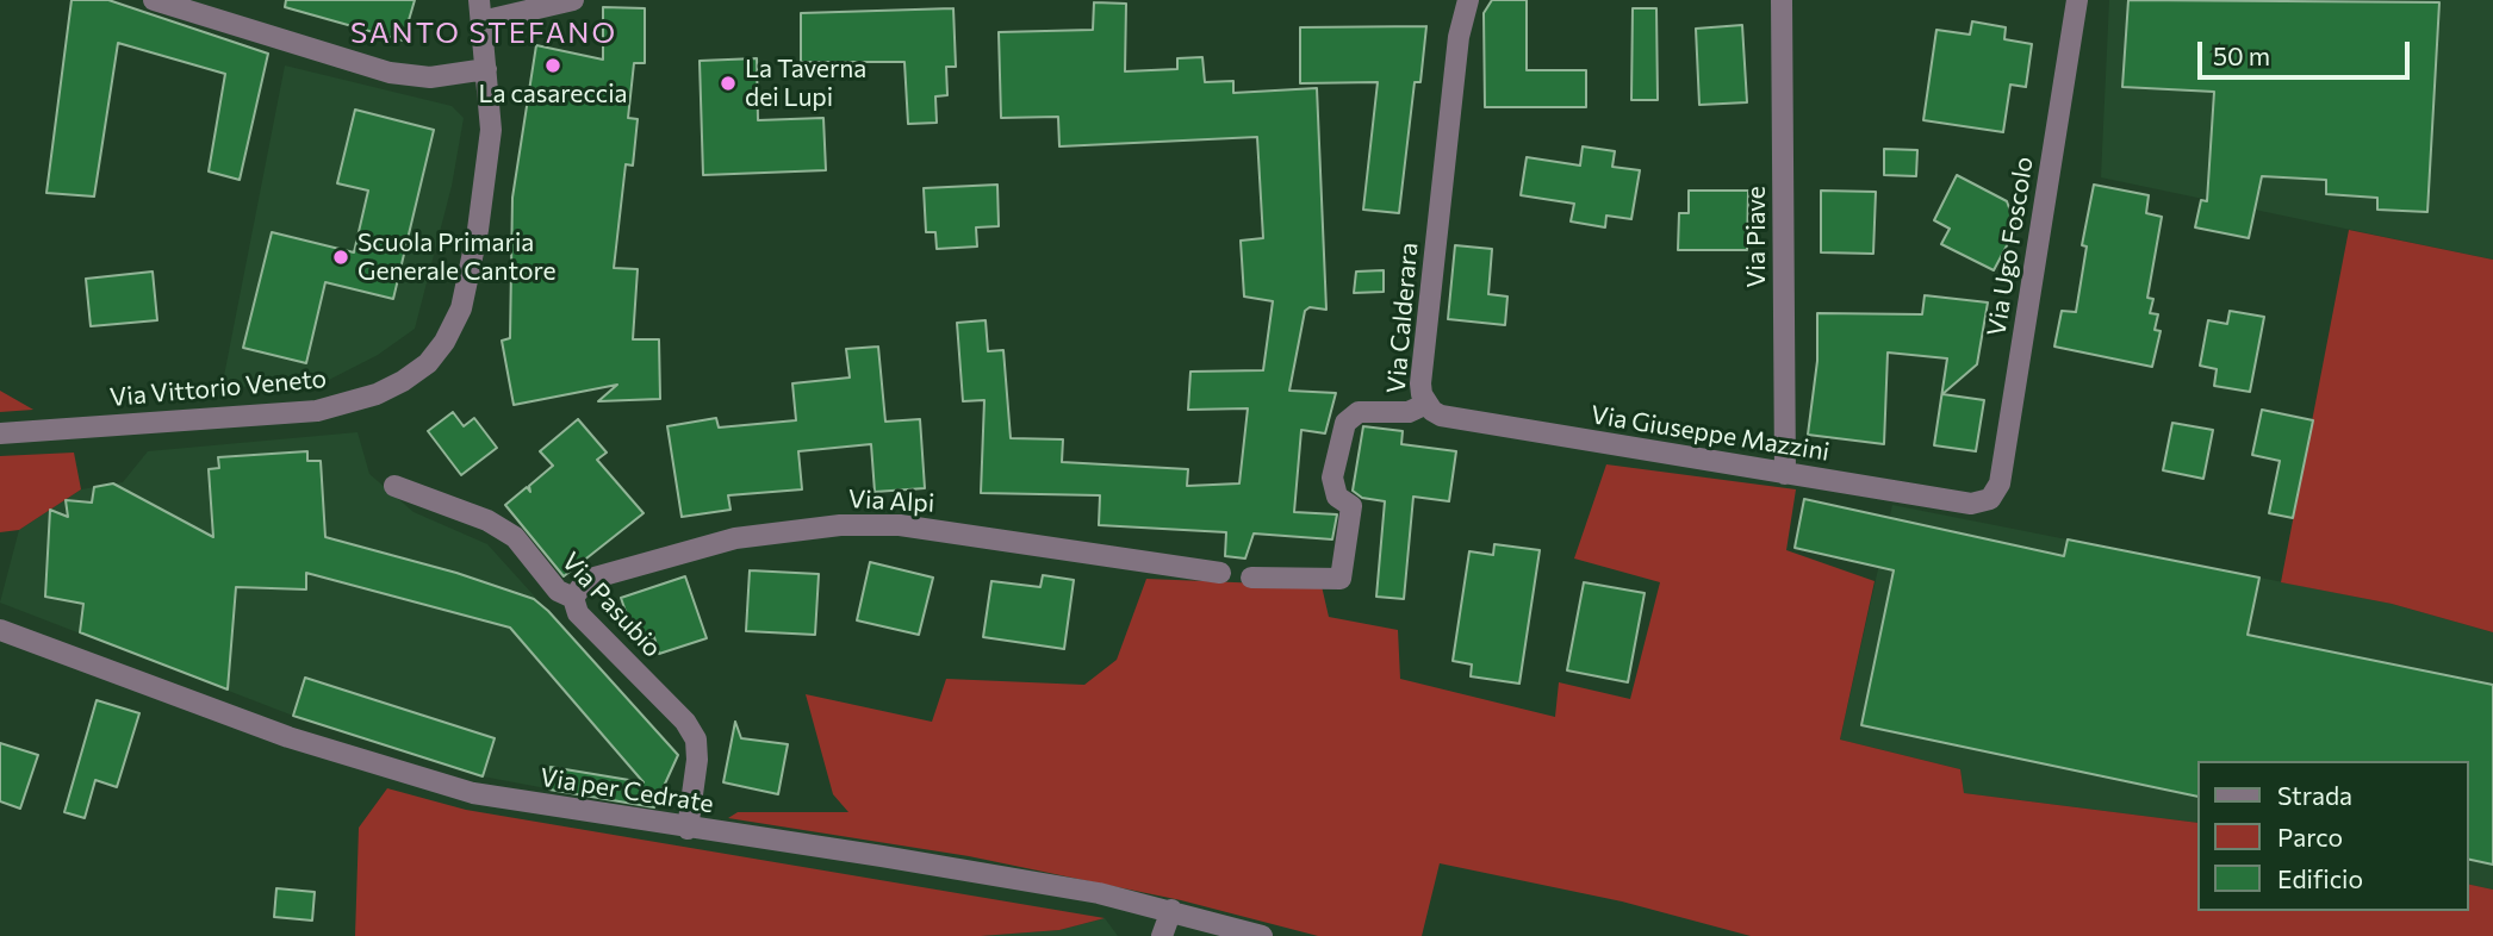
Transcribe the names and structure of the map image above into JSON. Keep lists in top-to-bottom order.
{
  "streets": {
    "street": [
      "Via Piave",
      "Via Ugo Foscolo",
      "Via Calderara",
      "Via Vittorio Veneto",
      "Via Giuseppe Mazzini",
      "Via Alpi",
      "Via Pasubio",
      "Via per Cedrate"
    ]
  },
  "crossings": [
    ["Via Piave", "Via Giuseppe Mazzini"],
    ["Via Ugo Foscolo", "Via Giuseppe Mazzini"],
    ["Via Calderara", "Via Giuseppe Mazzini"],
    ["Via Alpi", "Via Pasubio"],
    ["Via Pasubio", "Via per Cedrate"]
  ],
  "districts": ["SANTO STEFANO"],
  "places": ["La casareccia", "La Taverna dei Lupi", "Scuola Primaria Generale Cantore"],
  "legend": ["Strada", "Parco", "Edificio"],
  "scale_bar": "50 m"
}
